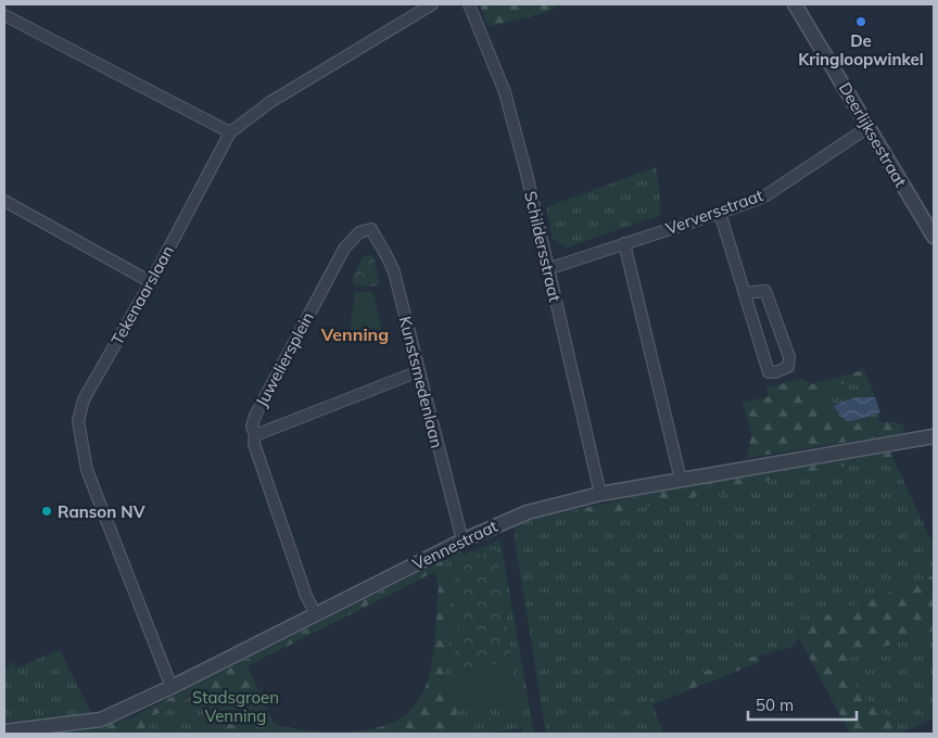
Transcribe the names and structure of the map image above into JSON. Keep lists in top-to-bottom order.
{
  "streets": {
    "street": [
      "Deerlijksestraat",
      "Verversstraat",
      "Schildersstraat",
      "Tekenaarslaan",
      "Juweliersplein",
      "Kunstsmedenlaan",
      "Vennestraat"
    ]
  },
  "crossings": [
    ["Deerlijksestraat", "Verversstraat"],
    ["Verversstraat", "Schildersstraat"],
    ["Schildersstraat", "Vennestraat"],
    ["Tekenaarslaan", "Vennestraat"],
    ["Juweliersplein", "Kunstsmedenlaan"],
    ["Kunstsmedenlaan", "Vennestraat"]
  ],
  "districts": ["Venning"],
  "parks": ["Stadsgroen Venning"],
  "places": ["De Kringloopwinkel", "Ranson NV"],
  "scale_bar": "50 m"
}
